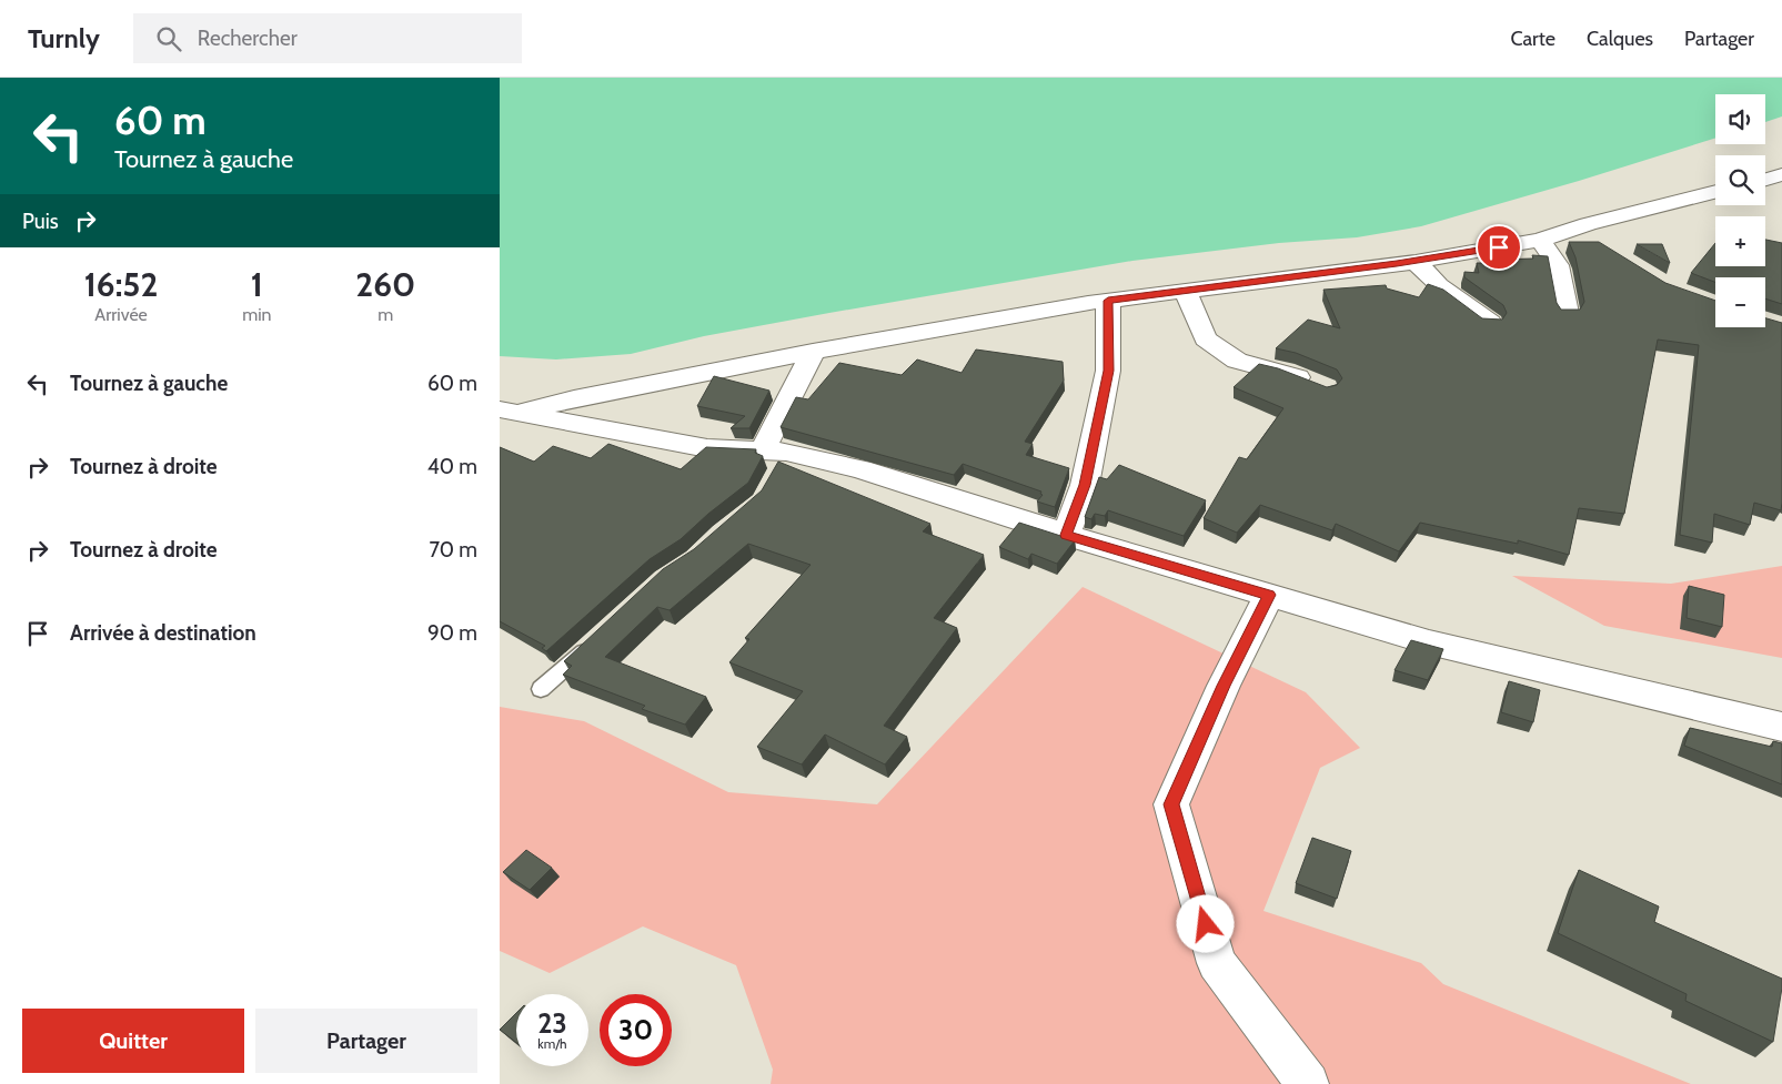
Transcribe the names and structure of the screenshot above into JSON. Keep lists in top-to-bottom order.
{
  "page": {
    "header": "Turnly",
    "search": "Rechercher",
    "nav": ["Carte", "Calques", "Partager"],
    "turn": ["60 m", "Tournez à gauche"],
    "map_buttons": ["+", "−"],
    "then": "Puis",
    "eta": [
      "16:52",
      "Arrivée",
      "1",
      "min",
      "260",
      "m"
    ],
    "list": [
      {
        "name": "Tournez à gauche",
        "value": "60 m"
      },
      {
        "name": "Tournez à droite",
        "value": "40 m"
      },
      {
        "name": "Tournez à droite",
        "value": "70 m"
      },
      {
        "name": "Arrivée à destination",
        "value": "90 m"
      }
    ],
    "speed": "23 km/h",
    "limit": "30",
    "buttons": ["Quitter", "Partager"]
  }
}
